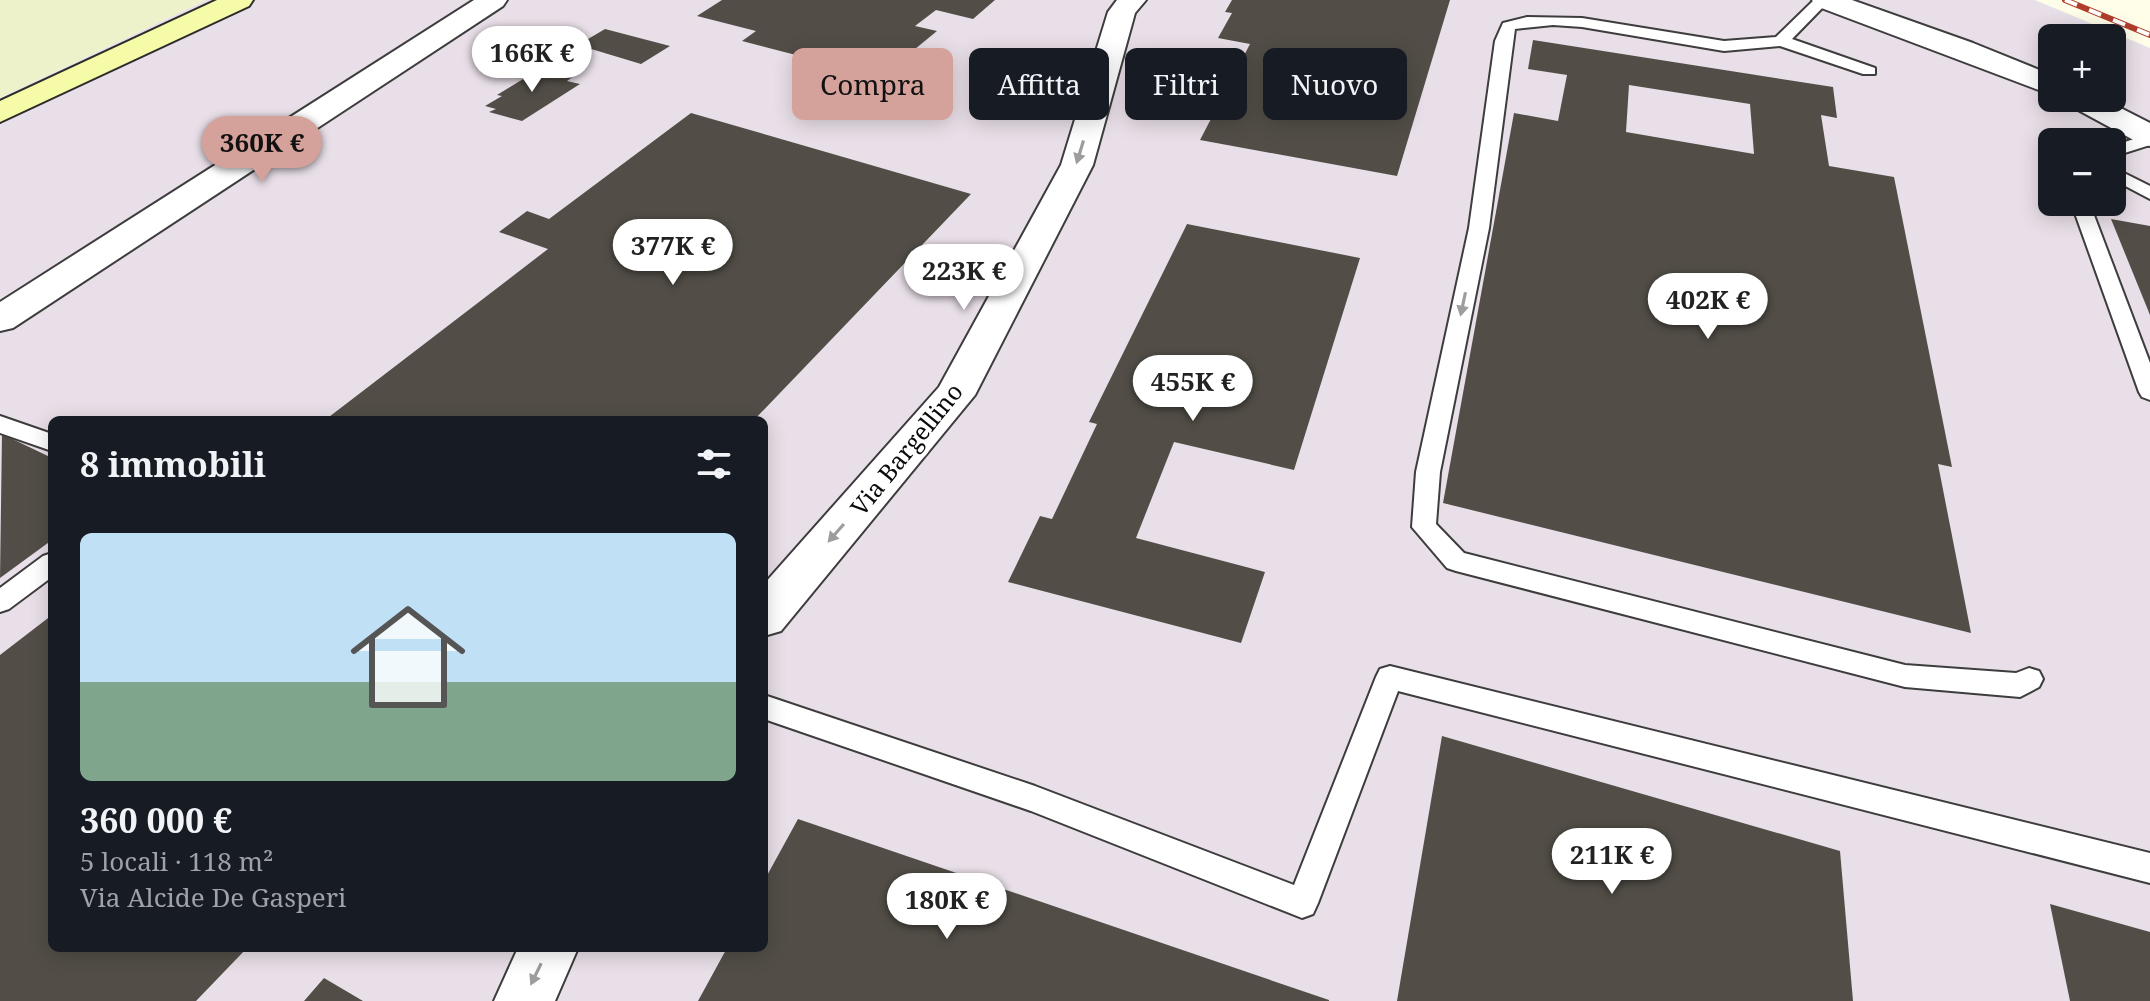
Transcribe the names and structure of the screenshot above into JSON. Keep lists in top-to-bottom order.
{
  "streets": {
    "street": ["Via Bargellino"]
  },
  "one_way": ["Via Bargellino"],
  "page": {
    "map_buttons": ["+", "−"],
    "price": [
      "166K €",
      "360K €",
      "377K €",
      "223K €",
      "402K €",
      "455K €",
      "211K €",
      "180K €"
    ],
    "chip": [
      "Compra",
      "Affitta",
      "Filtri",
      "Nuovo"
    ],
    "heading": "8 immobili",
    "list": [
      {
        "name": "360 000 €",
        "note": "5 locali · 118 m² · Via Alcide De Gasperi"
      }
    ]
  }
}
